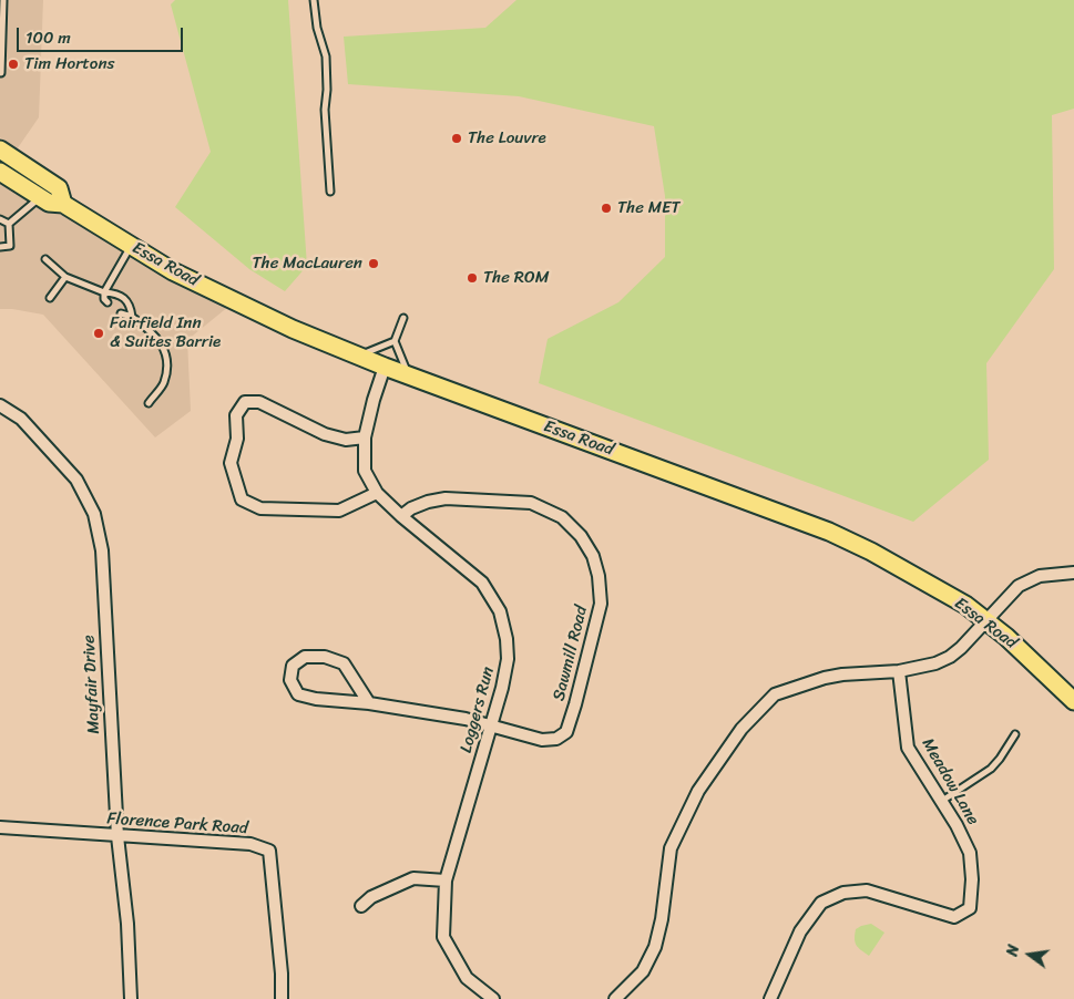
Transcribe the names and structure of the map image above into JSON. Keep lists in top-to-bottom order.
{
  "streets": {
    "main road": ["Essa Road"],
    "street": [
      "Sawmill Road",
      "Mayfair Drive",
      "Loggers Run",
      "Meadow Lane",
      "Florence Park Road"
    ]
  },
  "crossings": [
    ["Essa Road", "Loggers Run"],
    ["Sawmill Road", "Loggers Run"],
    ["Mayfair Drive", "Florence Park Road"]
  ],
  "places": [
    "Tim Hortons",
    "The Louvre",
    "The MET",
    "The MacLauren",
    "The ROM",
    "Fairfield Inn & Suites Barrie"
  ],
  "scale_bar": "100 m",
  "north": "left"
}
